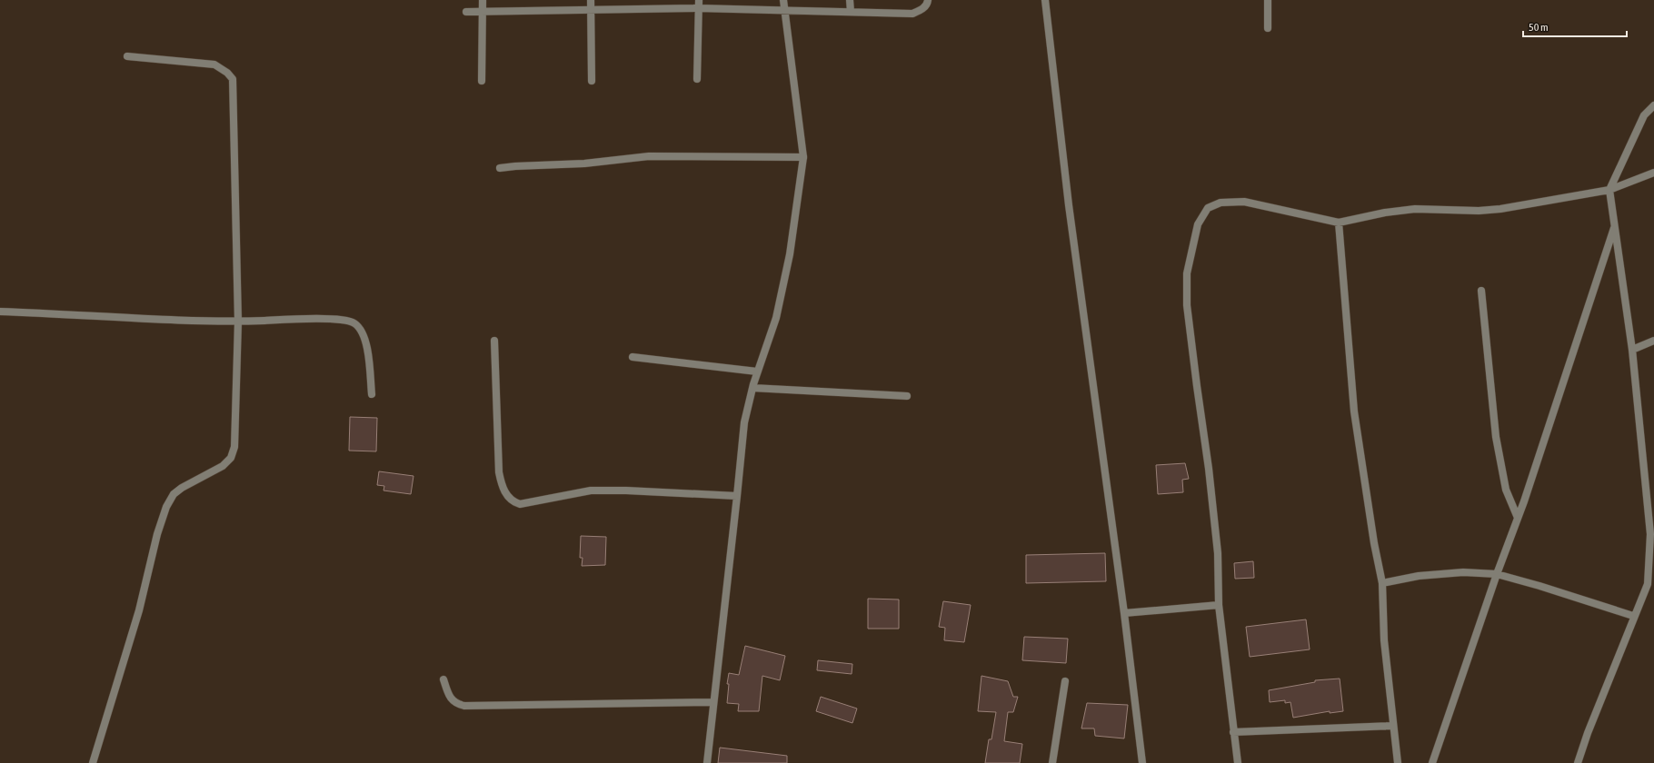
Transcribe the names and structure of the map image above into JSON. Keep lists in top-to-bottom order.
{
  "scale_bar": "50 m"
}
